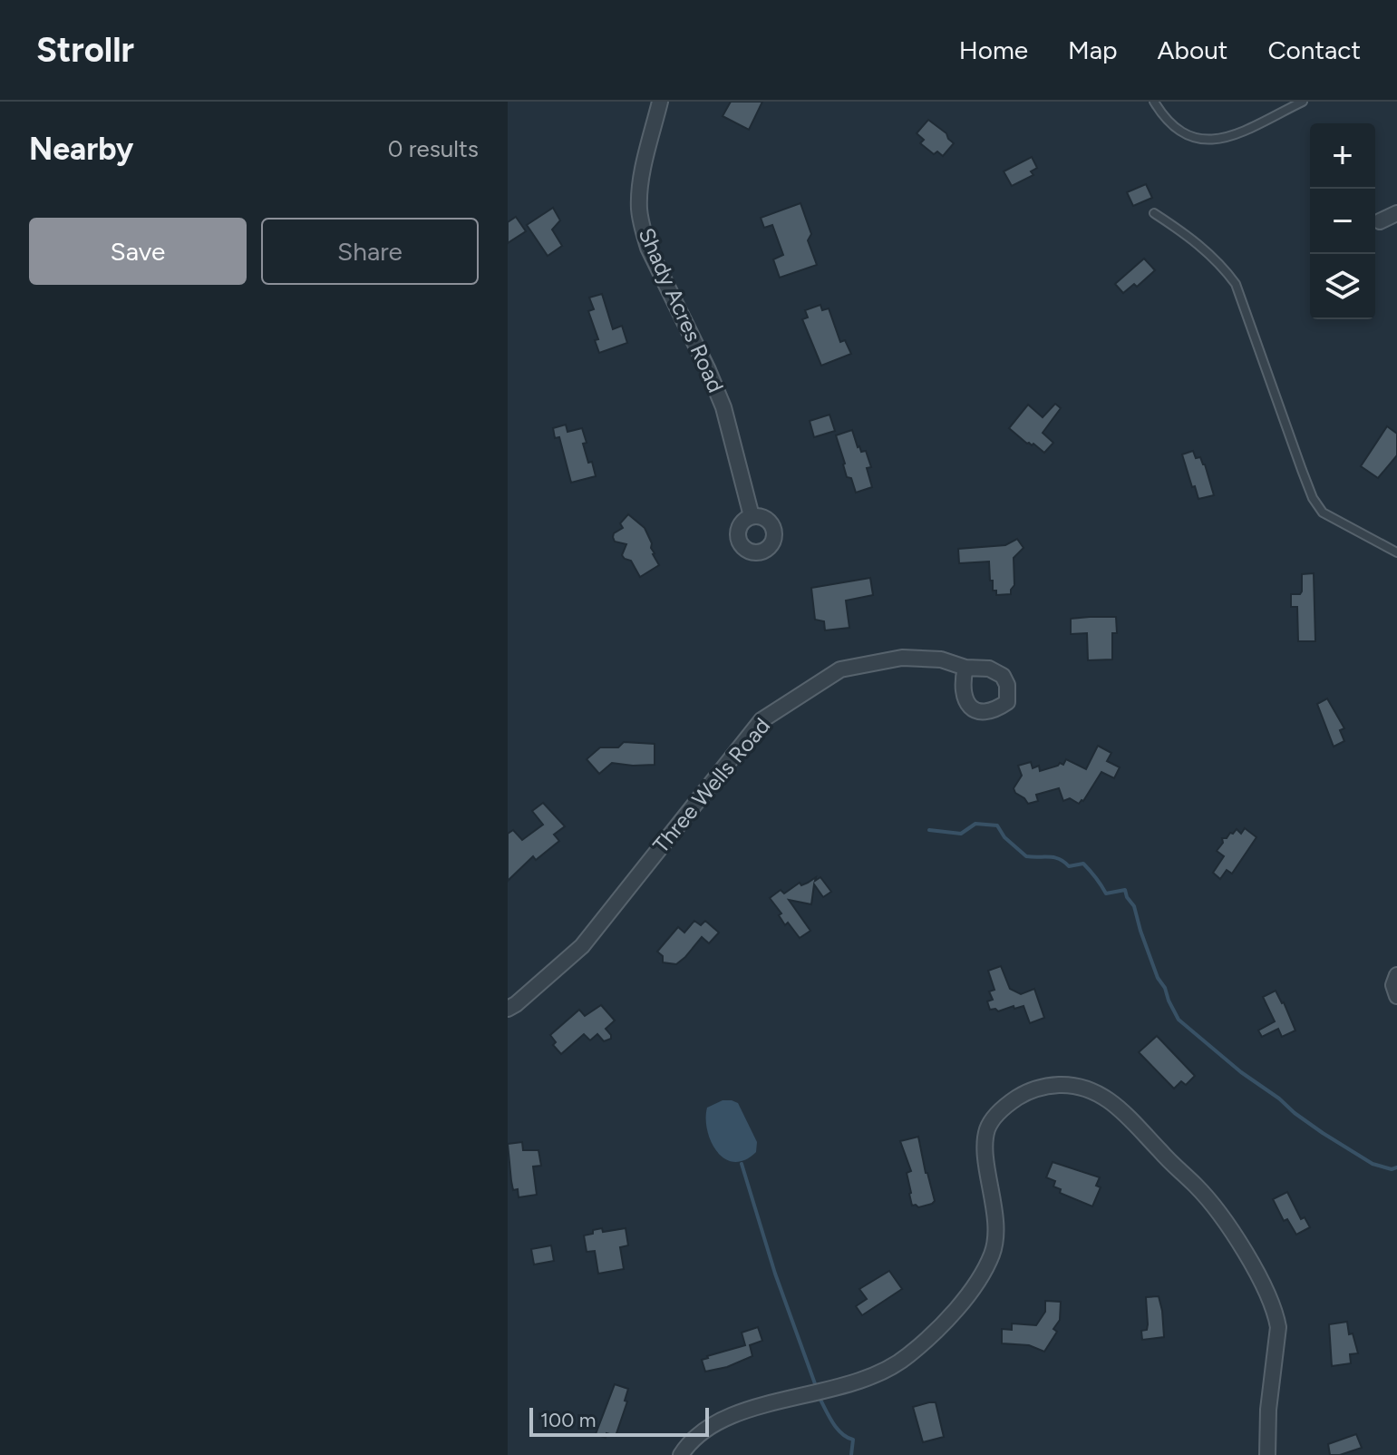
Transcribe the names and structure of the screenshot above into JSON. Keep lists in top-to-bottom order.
{
  "streets": {
    "street": ["Shady Acres Road", "Three Wells Road"]
  },
  "scale_bar": "100 m",
  "page": {
    "header": "Strollr",
    "nav": [
      "Home",
      "Map",
      "About",
      "Contact"
    ],
    "heading": ["Nearby", "0 results"],
    "map_buttons": ["+", "−"],
    "buttons": ["Save", "Share"],
    "scale": "100 m"
  }
}
